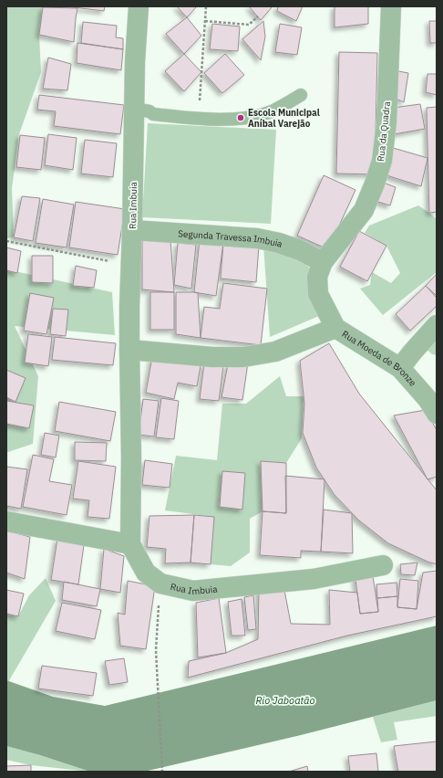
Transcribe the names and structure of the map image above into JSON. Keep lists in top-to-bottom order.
{
  "streets": {
    "street": [
      "Rua da Quadra",
      "Rua Imbuia",
      "Segunda Travessa Imbuia",
      "Rua Moeda de Bronze"
    ]
  },
  "crossings": [
    ["Rua da Quadra", "Segunda Travessa Imbuia"],
    ["Rua da Quadra", "Rua Moeda de Bronze"],
    ["Rua Imbuia", "Segunda Travessa Imbuia"],
    ["Segunda Travessa Imbuia", "Rua Moeda de Bronze"]
  ],
  "water": ["Rio Jaboatão"],
  "places": ["Escola Municipal Aníbal Varejão"]
}
